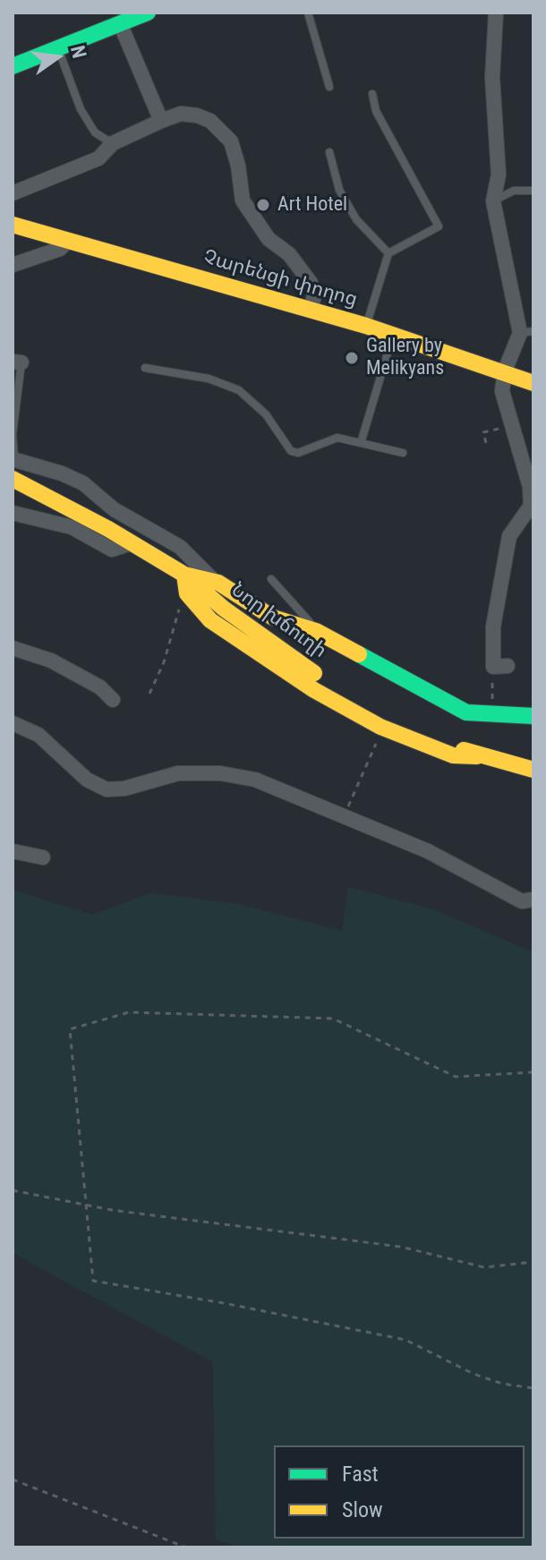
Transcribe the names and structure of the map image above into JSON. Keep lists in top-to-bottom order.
{
  "streets": {
    "main road": ["Չարենցի փողոց", "Նոր խճուղի"]
  },
  "places": ["Art Hotel", "Gallery by Melikyans"],
  "legend": ["Fast", "Slow"],
  "north": "right"
}
